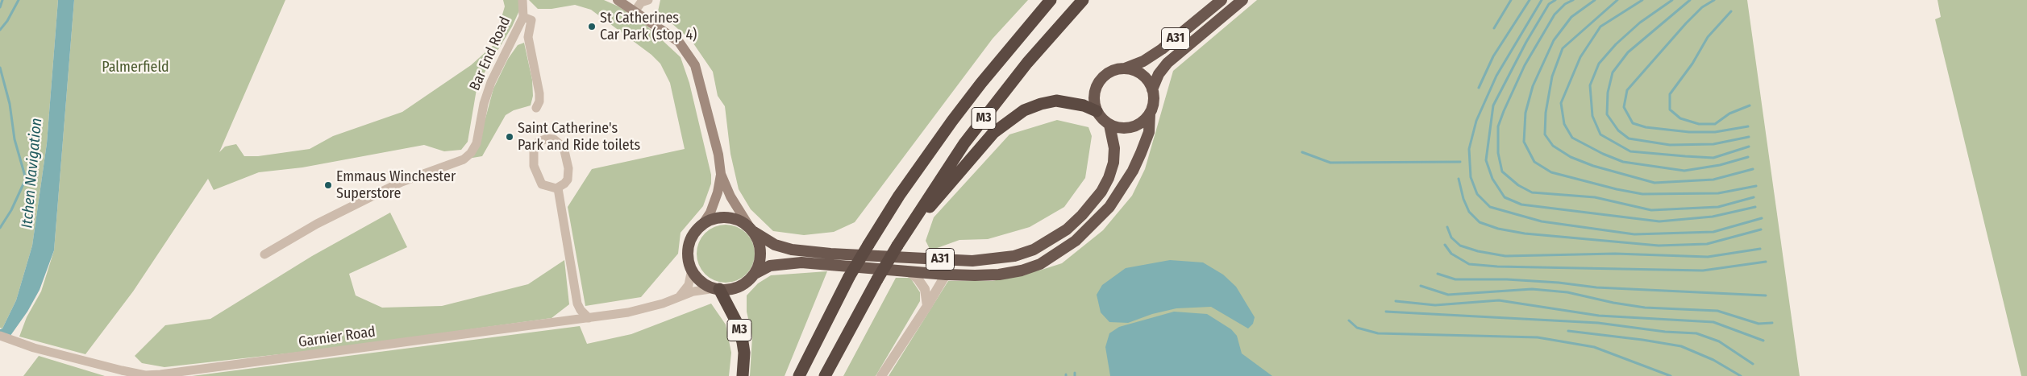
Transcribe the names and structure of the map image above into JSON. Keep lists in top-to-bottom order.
{
  "streets": {
    "highway": ["A31", "M3"],
    "street": ["Bar End Road", "Garnier Road"]
  },
  "crossings": [
    ["A31", "M3"],
    ["A31", "Garnier Road"],
    ["M3", "Garnier Road"]
  ],
  "water": ["Itchen Navigation"],
  "parks": ["Palmerfield"],
  "places": ["St Catherines Car Park (stop 4)", "Saint Catherine's Park and Ride toilets", "Emmaus Winchester Superstore"]
}
